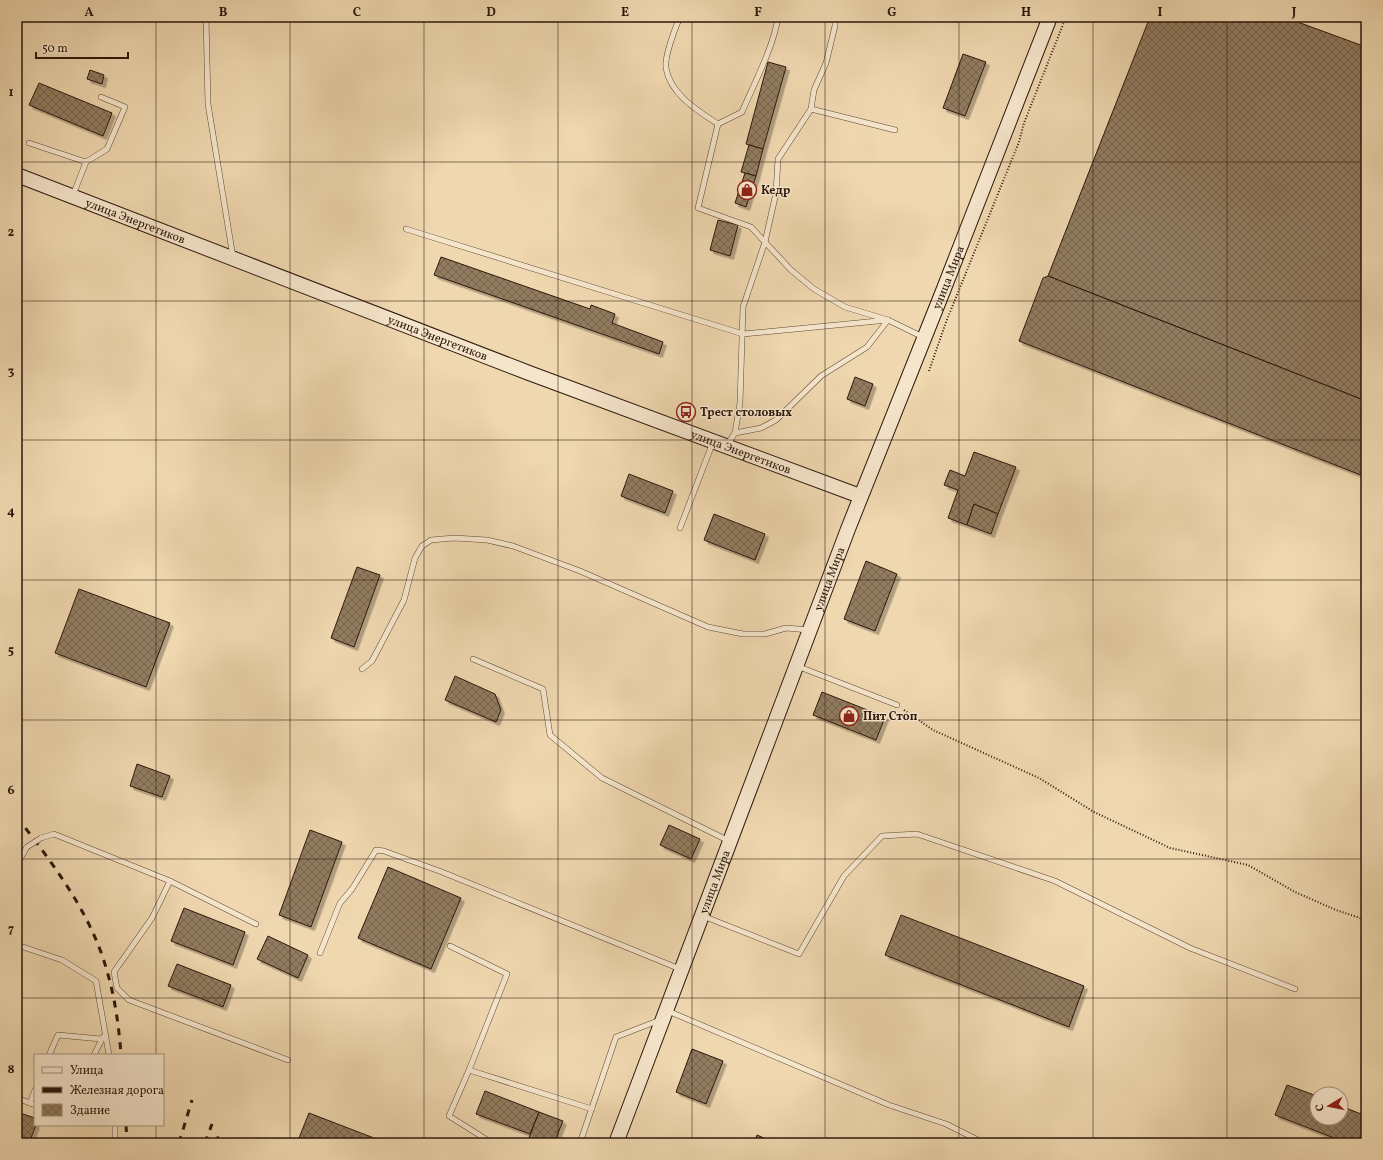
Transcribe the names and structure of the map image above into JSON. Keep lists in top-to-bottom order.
{
  "streets": {
    "main road": ["улица Энергетиков", "улица Мира"]
  },
  "crossings": [
    ["улица Энергетиков", "улица Мира"]
  ],
  "places": {
    "shop": ["Кедр", "Пит Стоп"],
    "bus stop": ["Трест столовых"]
  },
  "legend": ["Улица", "Железная дорога", "Здание"],
  "scale_bar": "50 m",
  "north": "left",
  "grid": {
    "columns": [
      "A",
      "B",
      "C",
      "D",
      "E",
      "F",
      "G",
      "H",
      "I",
      "J"
    ],
    "rows": [
      "1",
      "2",
      "3",
      "4",
      "5",
      "6",
      "7",
      "8"
    ]
  }
}
